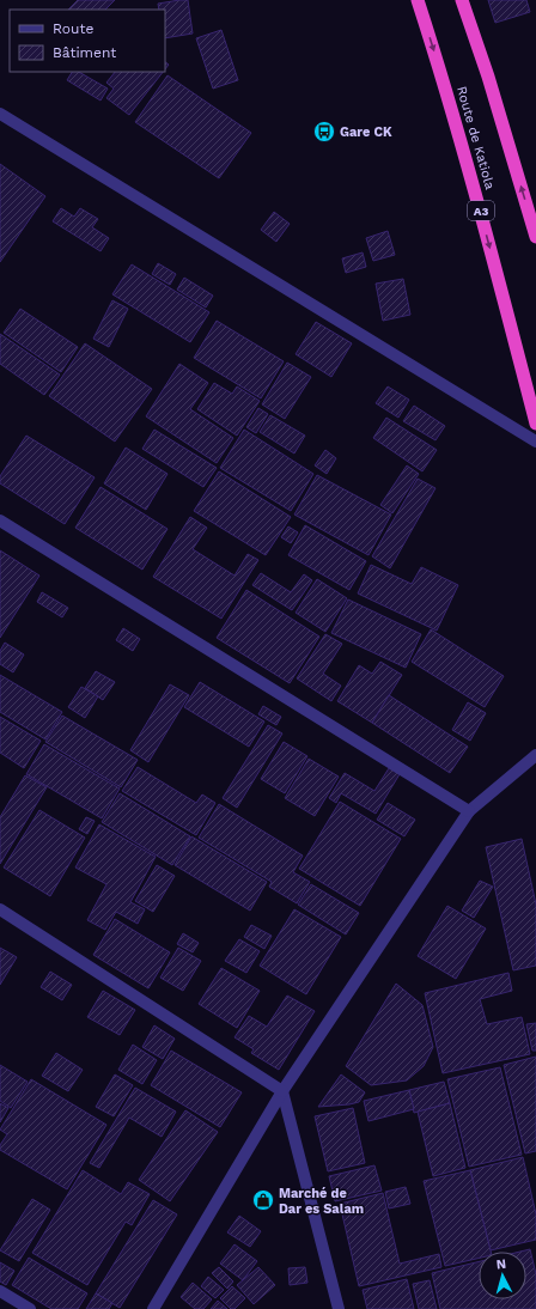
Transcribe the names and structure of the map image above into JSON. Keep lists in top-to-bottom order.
{
  "streets": {
    "highway": ["Route de Katiola", "A3"]
  },
  "places": {
    "bus stop": ["Gare CK"],
    "shop": ["Marché de Dar es Salam"]
  },
  "legend": ["Route", "Bâtiment"],
  "north": "top"
}
